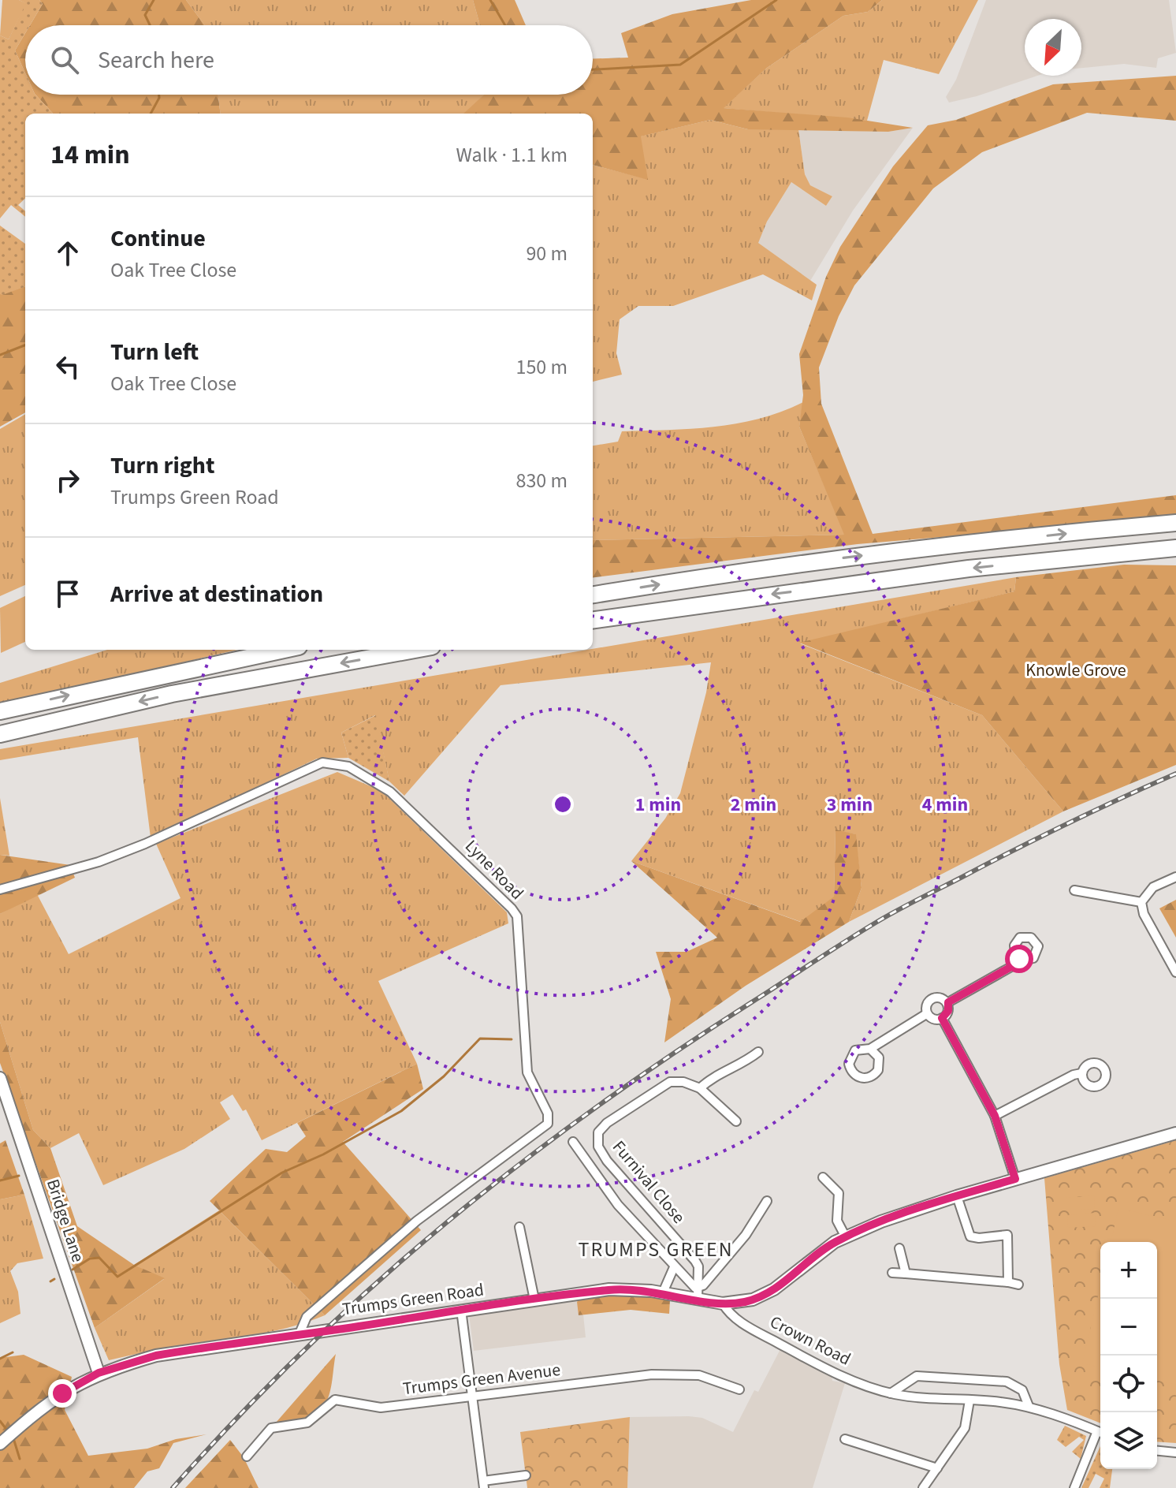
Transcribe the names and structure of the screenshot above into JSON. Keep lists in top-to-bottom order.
{
  "streets": {
    "street": [
      "Lyne Road",
      "Furnival Close",
      "Bridge Lane",
      "Trumps Green Road",
      "Crown Road",
      "Trumps Green Avenue"
    ]
  },
  "crossings": [
    ["Lyne Road", "Trumps Green Road"],
    ["Furnival Close", "Trumps Green Road"],
    ["Bridge Lane", "Trumps Green Road"],
    ["Trumps Green Road", "Crown Road"]
  ],
  "districts": ["TRUMPS GREEN"],
  "parks": ["Knowle Grove"],
  "north": "bottom left",
  "page": {
    "search": "Search here",
    "heading": ["14 min", "Walk · 1.1 km"],
    "list": [
      ["Continue", "Oak Tree Close", "90 m"],
      ["Turn left", "Oak Tree Close", "150 m"],
      ["Turn right", "Trumps Green Road", "830 m"],
      "Arrive at destination"
    ],
    "map_buttons": ["+", "−"]
  },
  "rings": [
    "1 min",
    "2 min",
    "3 min",
    "4 min"
  ]
}
